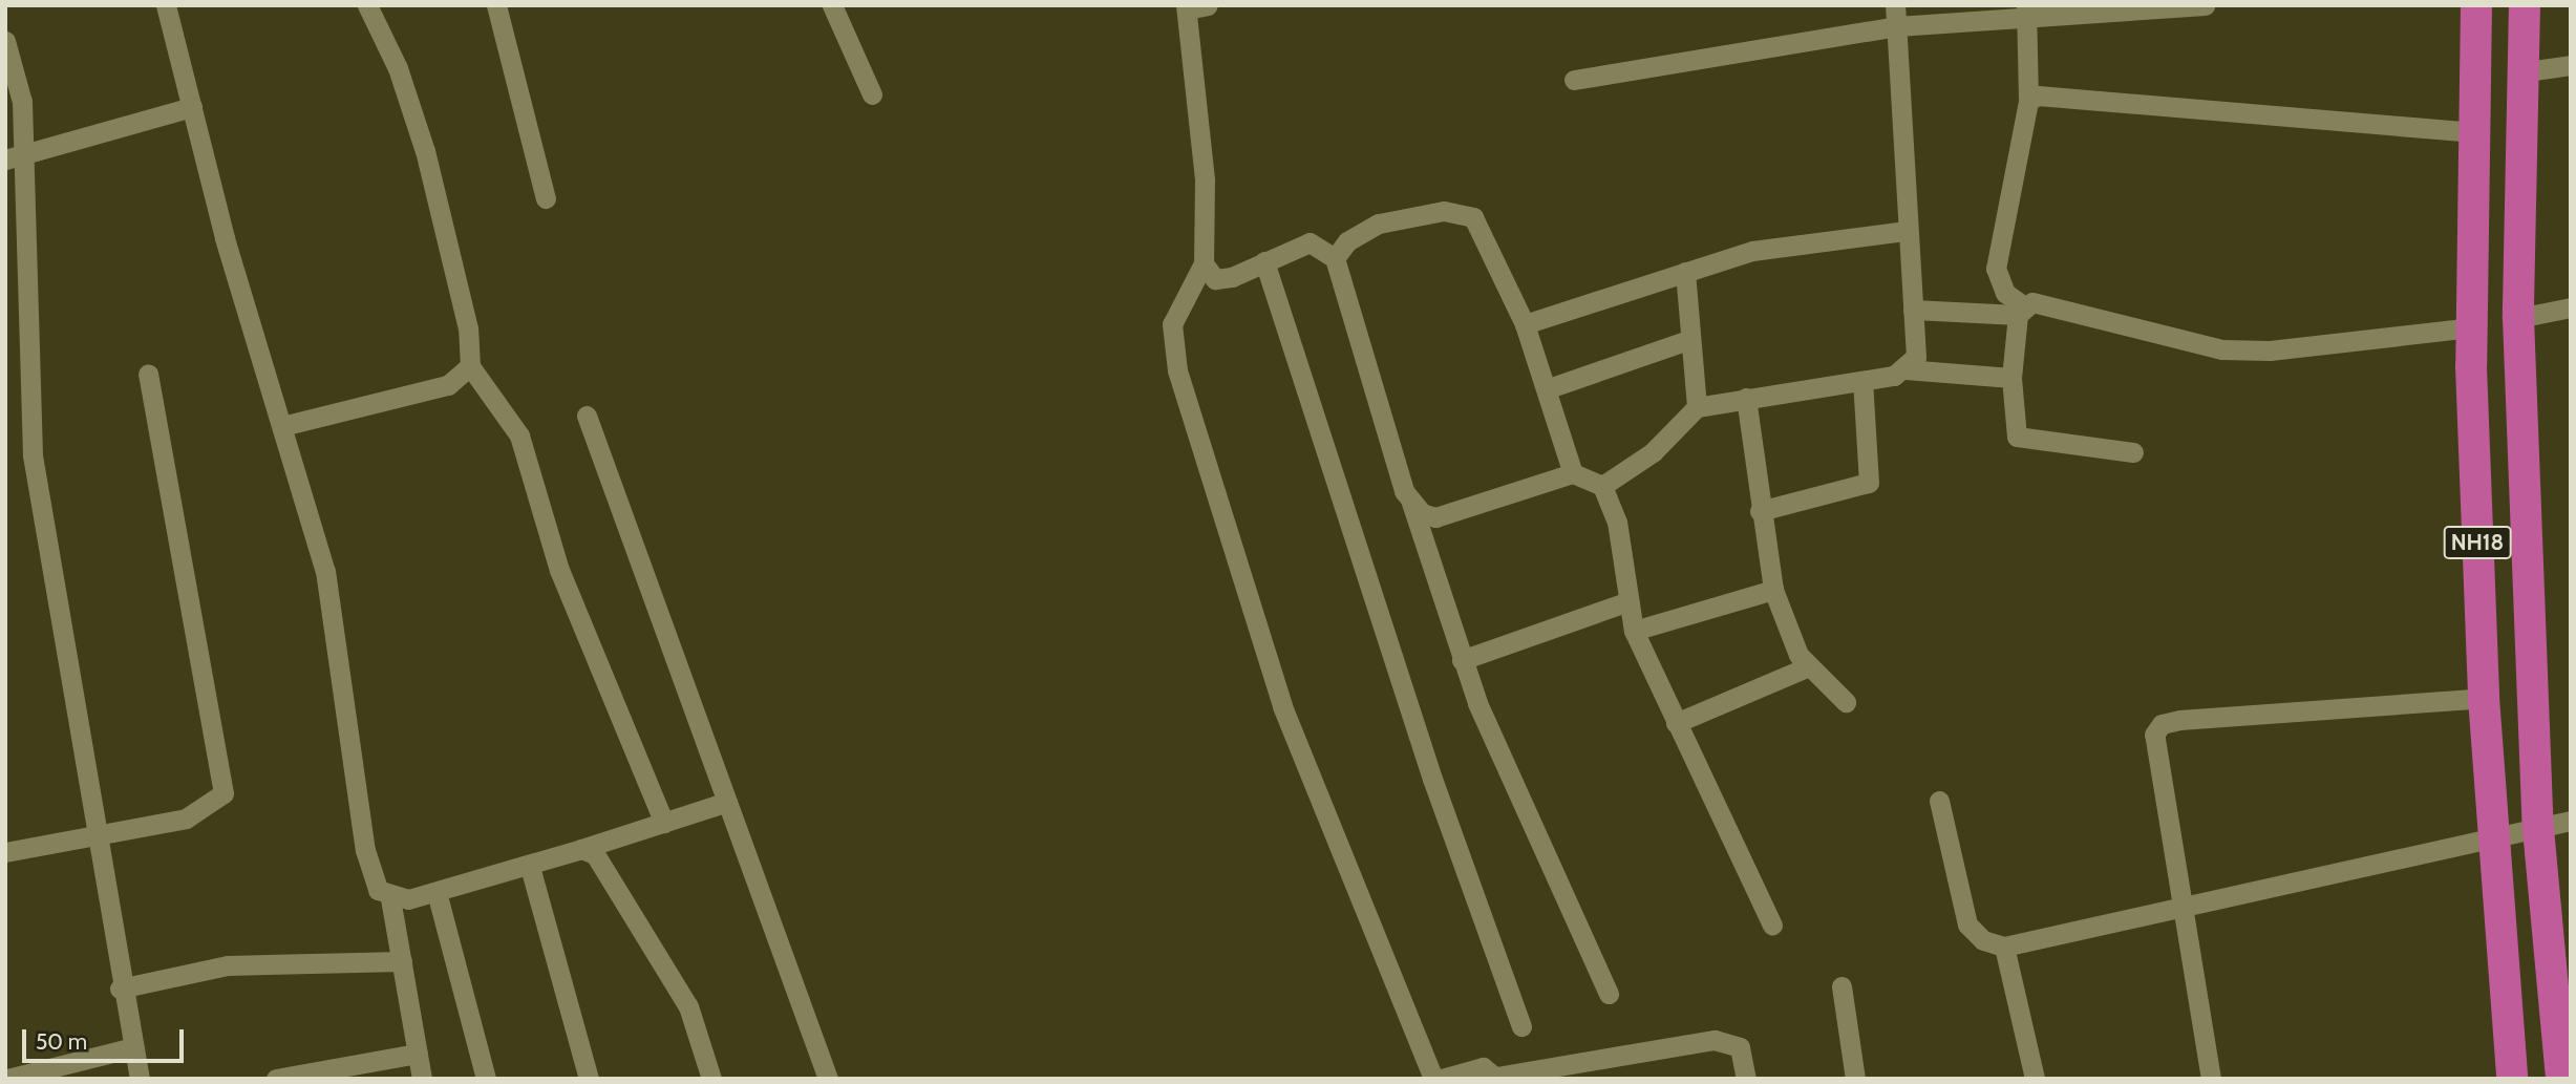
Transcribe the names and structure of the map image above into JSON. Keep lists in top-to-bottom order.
{
  "streets": {
    "highway": ["NH18"]
  },
  "scale_bar": "50 m"
}
